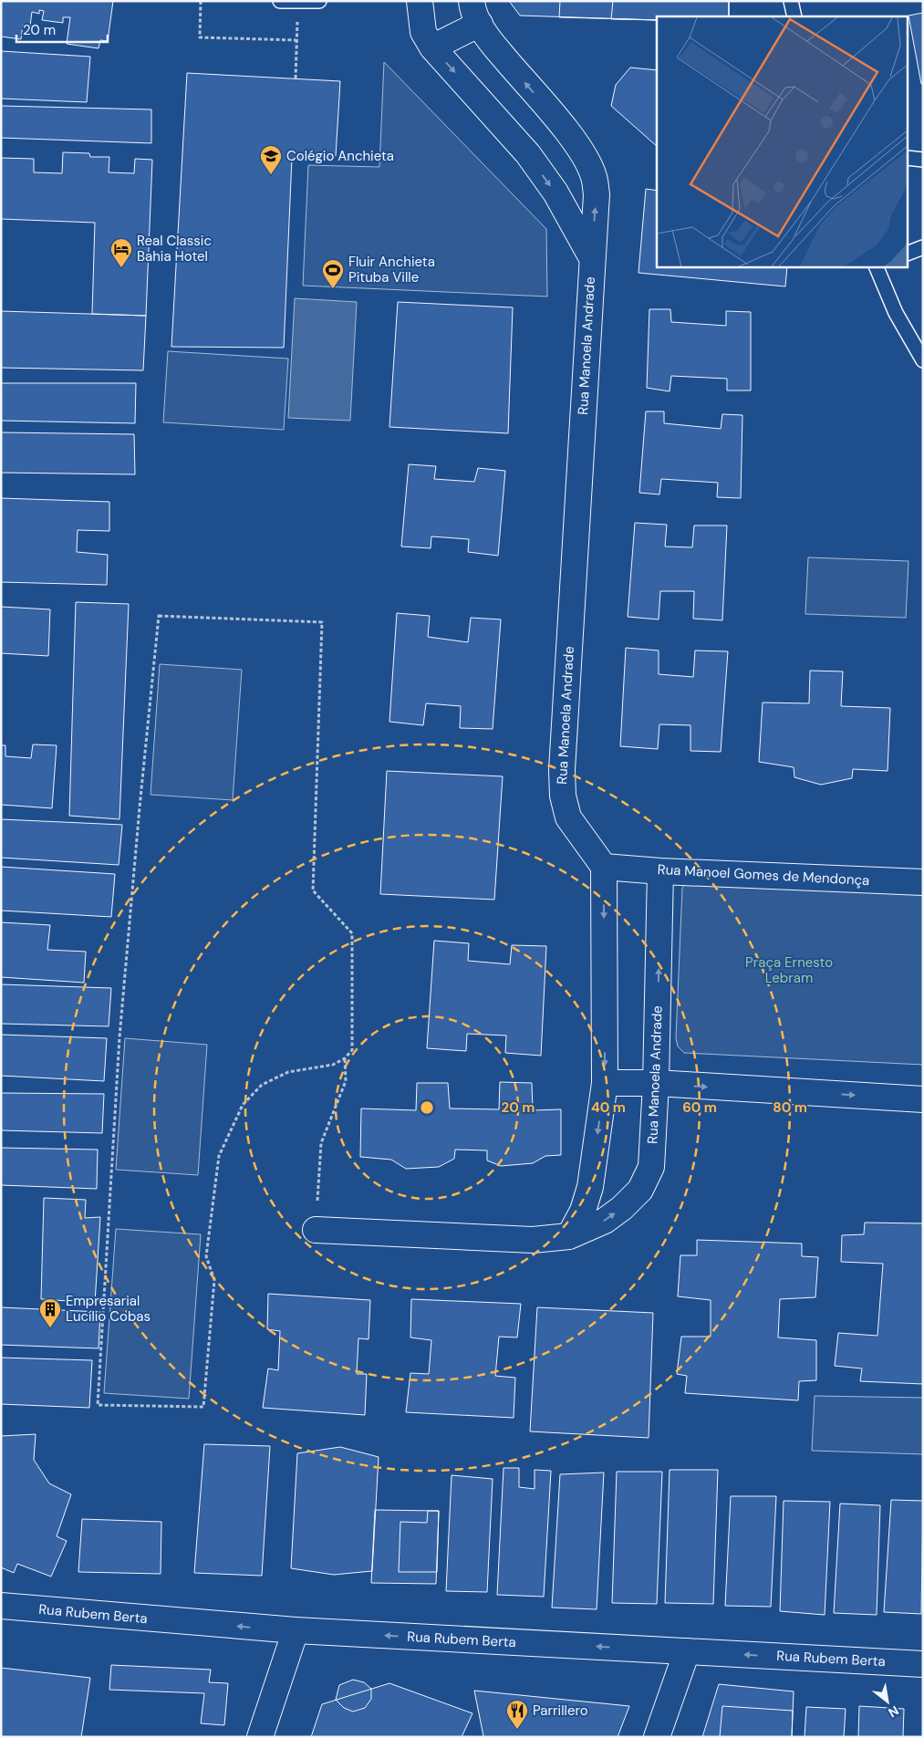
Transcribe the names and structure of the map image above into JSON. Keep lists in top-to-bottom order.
{
  "streets": {
    "street": ["Rua Manoela Andrade", "Rua Manoel Gomes de Mendonça", "Rua Rubem Berta"]
  },
  "crossings": [
    ["Rua Manoela Andrade", "Rua Manoel Gomes de Mendonça"]
  ],
  "one_way": ["Rua Rubem Berta"],
  "parks": ["Praça Ernesto Lebram"],
  "places": {
    "school or university": ["Colégio Anchieta"],
    "hotel": ["Real Classic Bahia Hotel"],
    "sports": ["Fluir Anchieta Pituba Ville"],
    "building": ["Empresarial Lucílio Cobas"],
    "restaurant": ["Parrillero"]
  },
  "scale_bar": "20 m",
  "north": "bottom right",
  "rings": [
    "20 m",
    "40 m",
    "60 m",
    "80 m"
  ]
}
